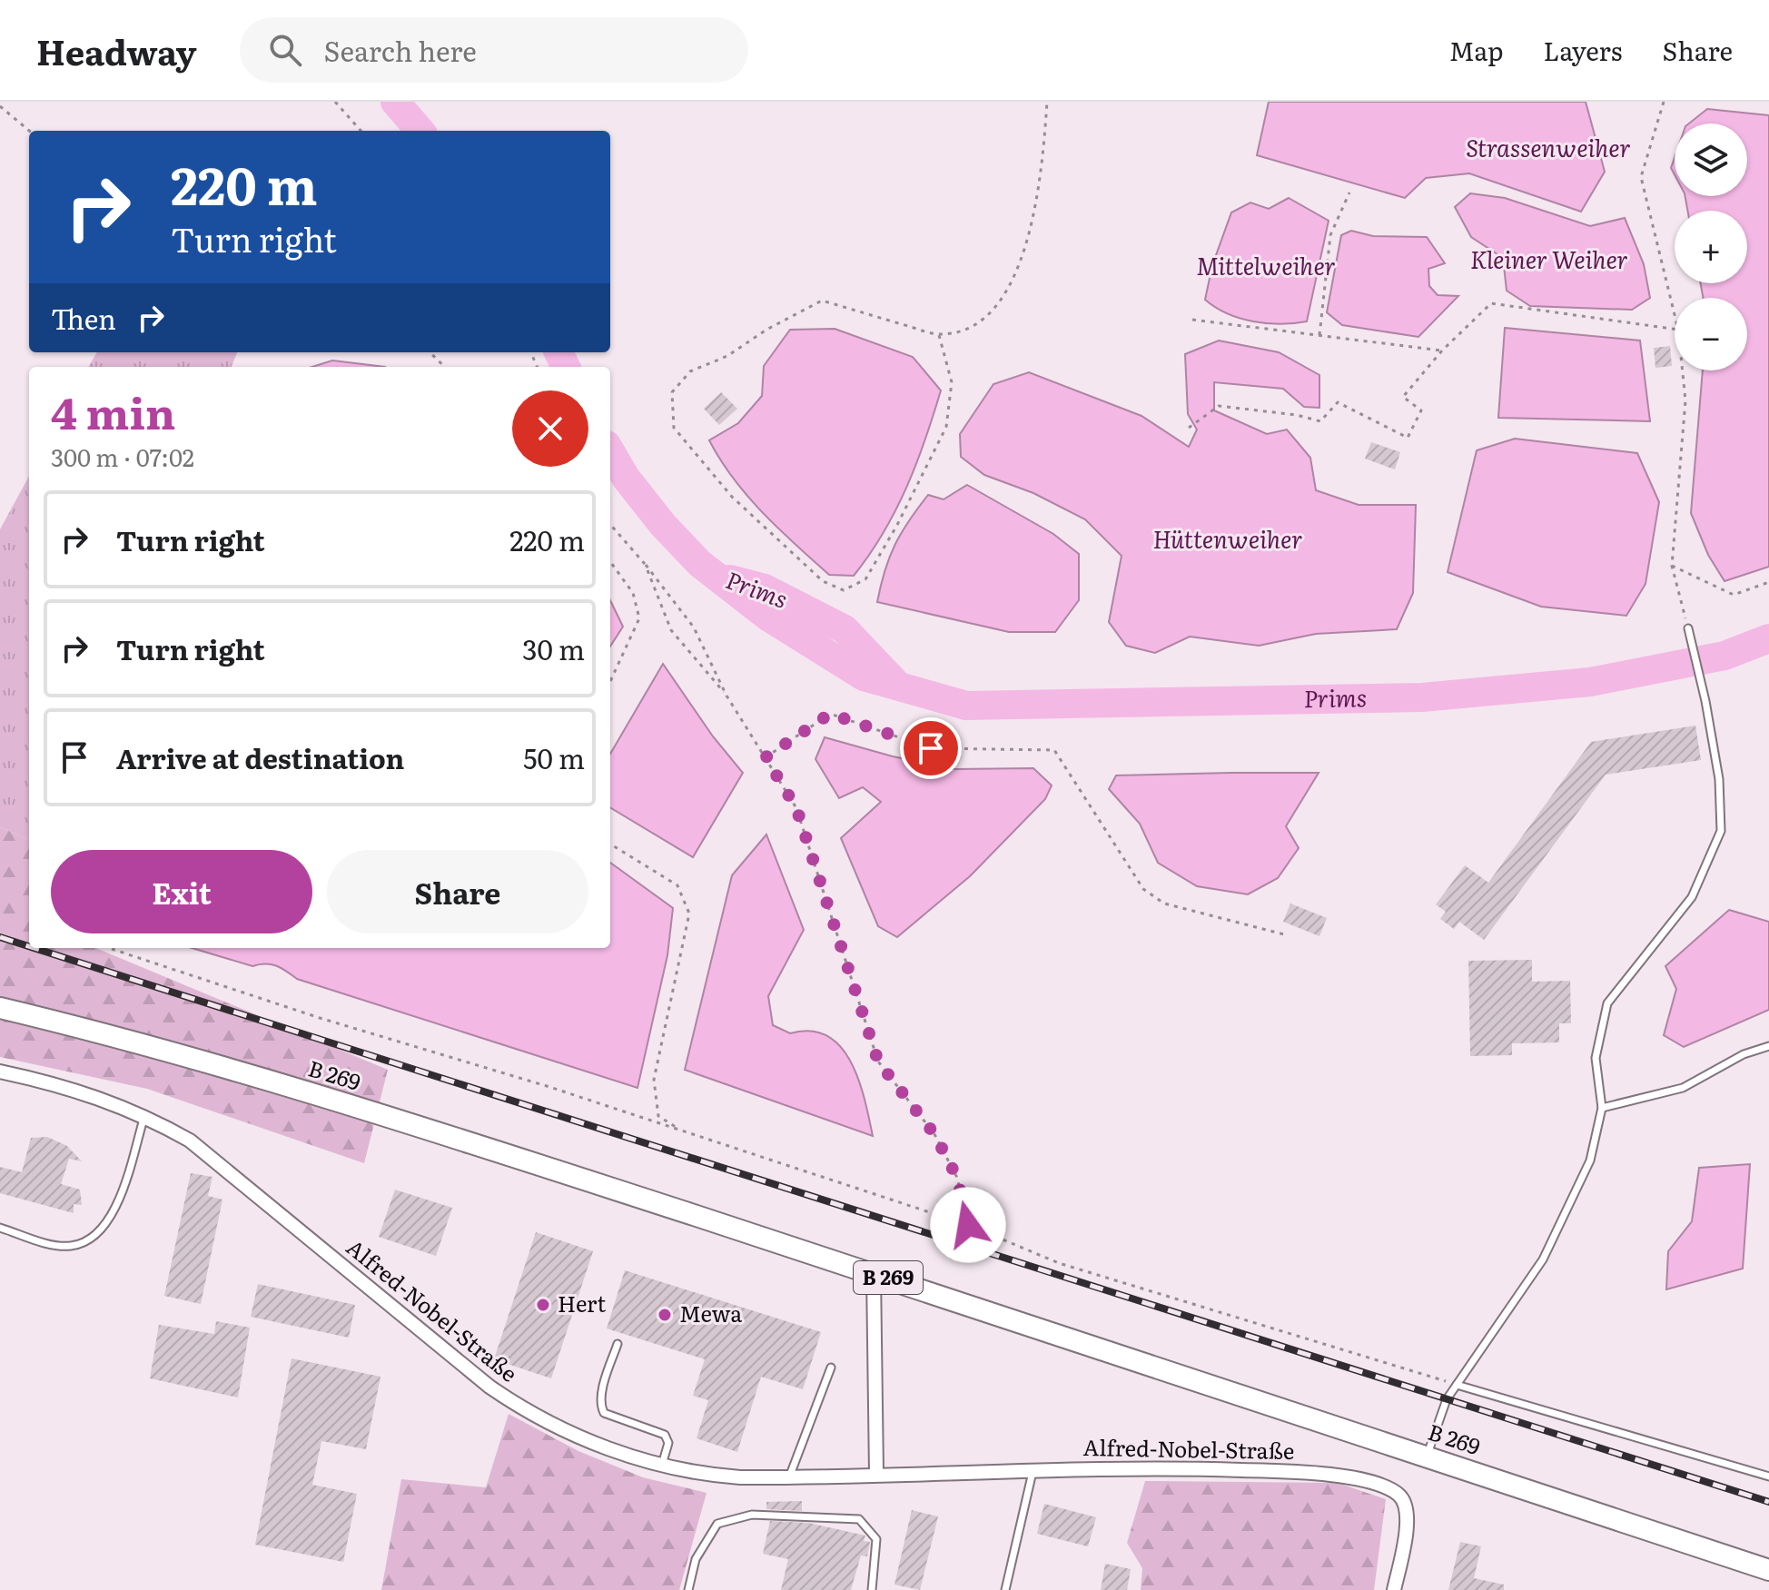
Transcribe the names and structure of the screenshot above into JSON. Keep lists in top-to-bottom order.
{
  "streets": {
    "main road": ["B 269"],
    "street": ["Alfred-Nobel-Straße"]
  },
  "water": [
    "Strassenweiher",
    "Kleiner Weiher",
    "Mittelweiher",
    "Hüttenweiher",
    "Prims"
  ],
  "places": ["Hert", "Mewa"],
  "page": {
    "header": "Headway",
    "search": "Search here",
    "nav": ["Map", "Layers", "Share"],
    "map_buttons": ["+", "−"],
    "turn": ["220 m", "Turn right"],
    "then": "Then",
    "heading": ["4 min", "300 m · 07:02"],
    "list": [
      {
        "name": "Turn right",
        "value": "220 m"
      },
      {
        "name": "Turn right",
        "value": "30 m"
      },
      {
        "name": "Arrive at destination",
        "value": "50 m"
      }
    ],
    "buttons": ["Exit", "Share"]
  }
}
